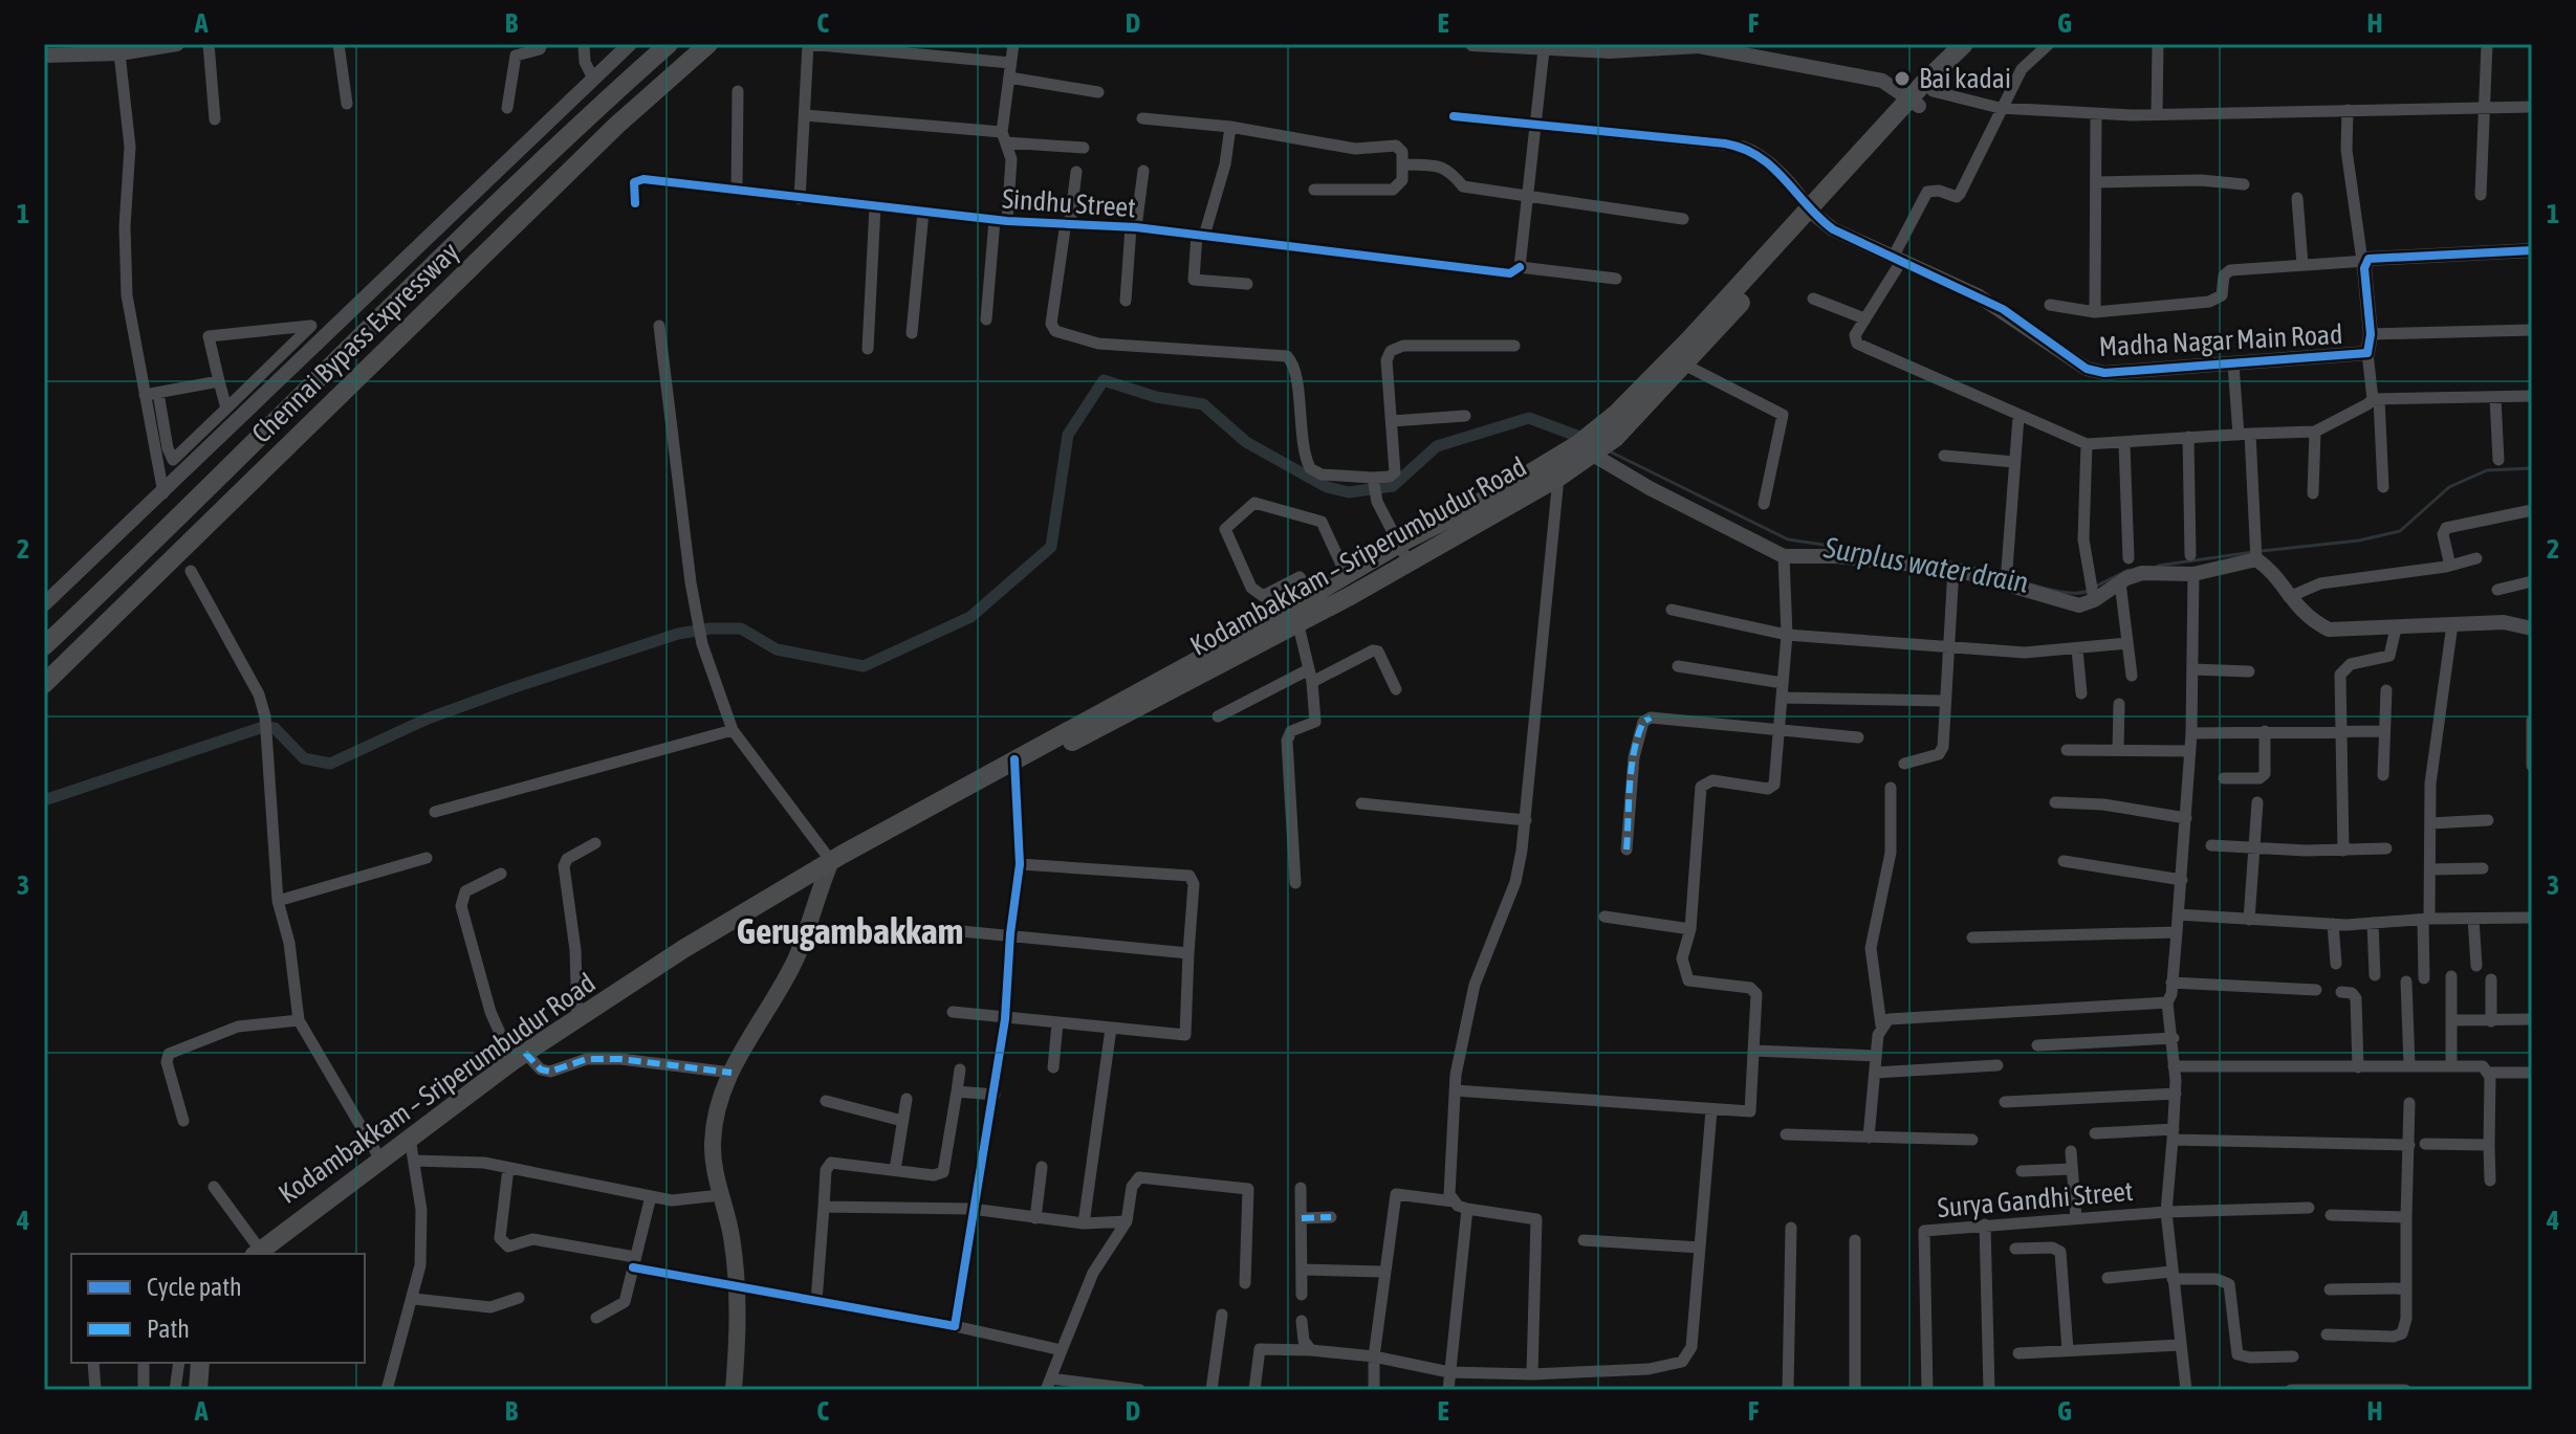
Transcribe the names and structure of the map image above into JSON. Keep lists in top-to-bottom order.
{
  "streets": {
    "main road": ["Chennai Bypass Expressway", "Kodambakkam – Sriperumbudur Road"],
    "street": ["Sindhu Street", "Madha Nagar Main Road", "Surya Gandhi Street"]
  },
  "crossings": [
    ["Madha Nagar Main Road", "Kodambakkam – Sriperumbudur Road"]
  ],
  "districts": ["Gerugambakkam"],
  "water": ["Surplus water drain"],
  "places": ["Bai kadai"],
  "legend": ["Cycle path", "Path"],
  "grid": {
    "columns": [
      "A",
      "B",
      "C",
      "D",
      "E",
      "F",
      "G",
      "H"
    ],
    "rows": [
      "1",
      "2",
      "3",
      "4"
    ]
  }
}
